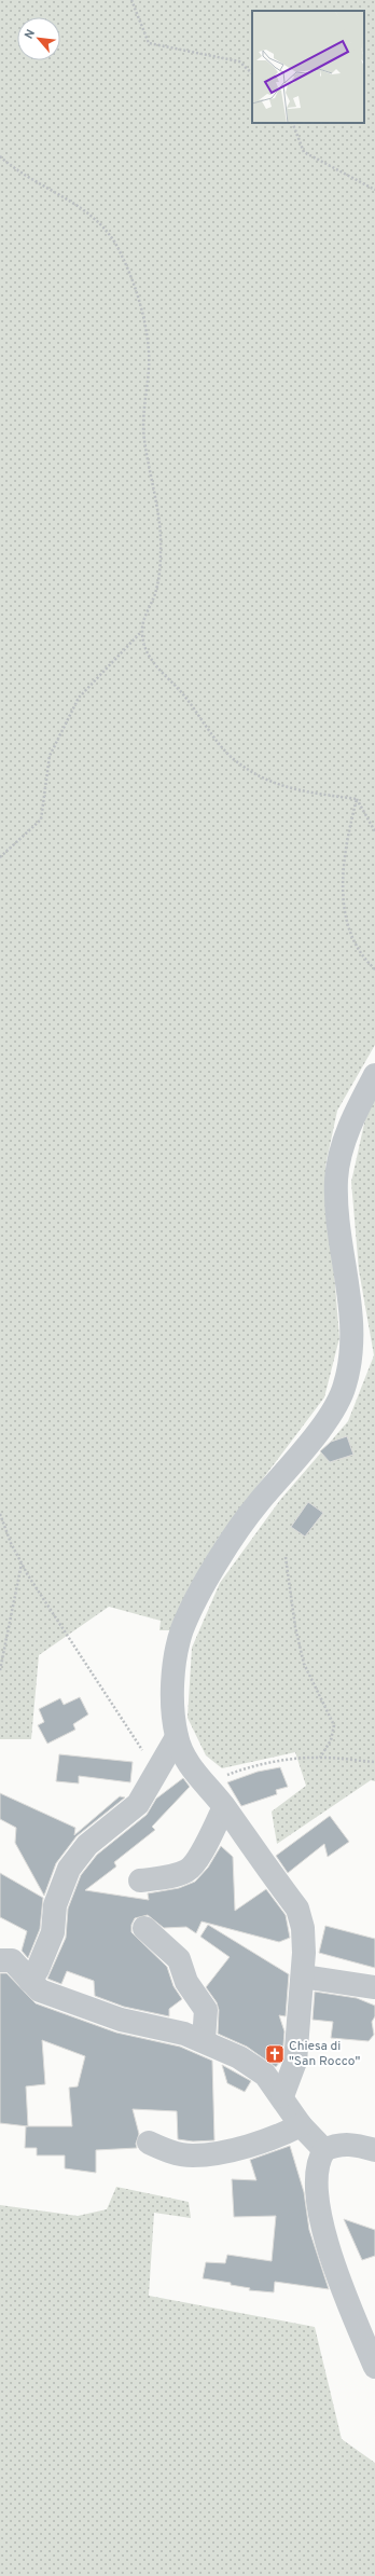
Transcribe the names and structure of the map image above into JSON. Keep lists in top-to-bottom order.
{
  "places": {
    "church": ["Chiesa di \"San Rocco\""]
  },
  "north": "top left"
}
